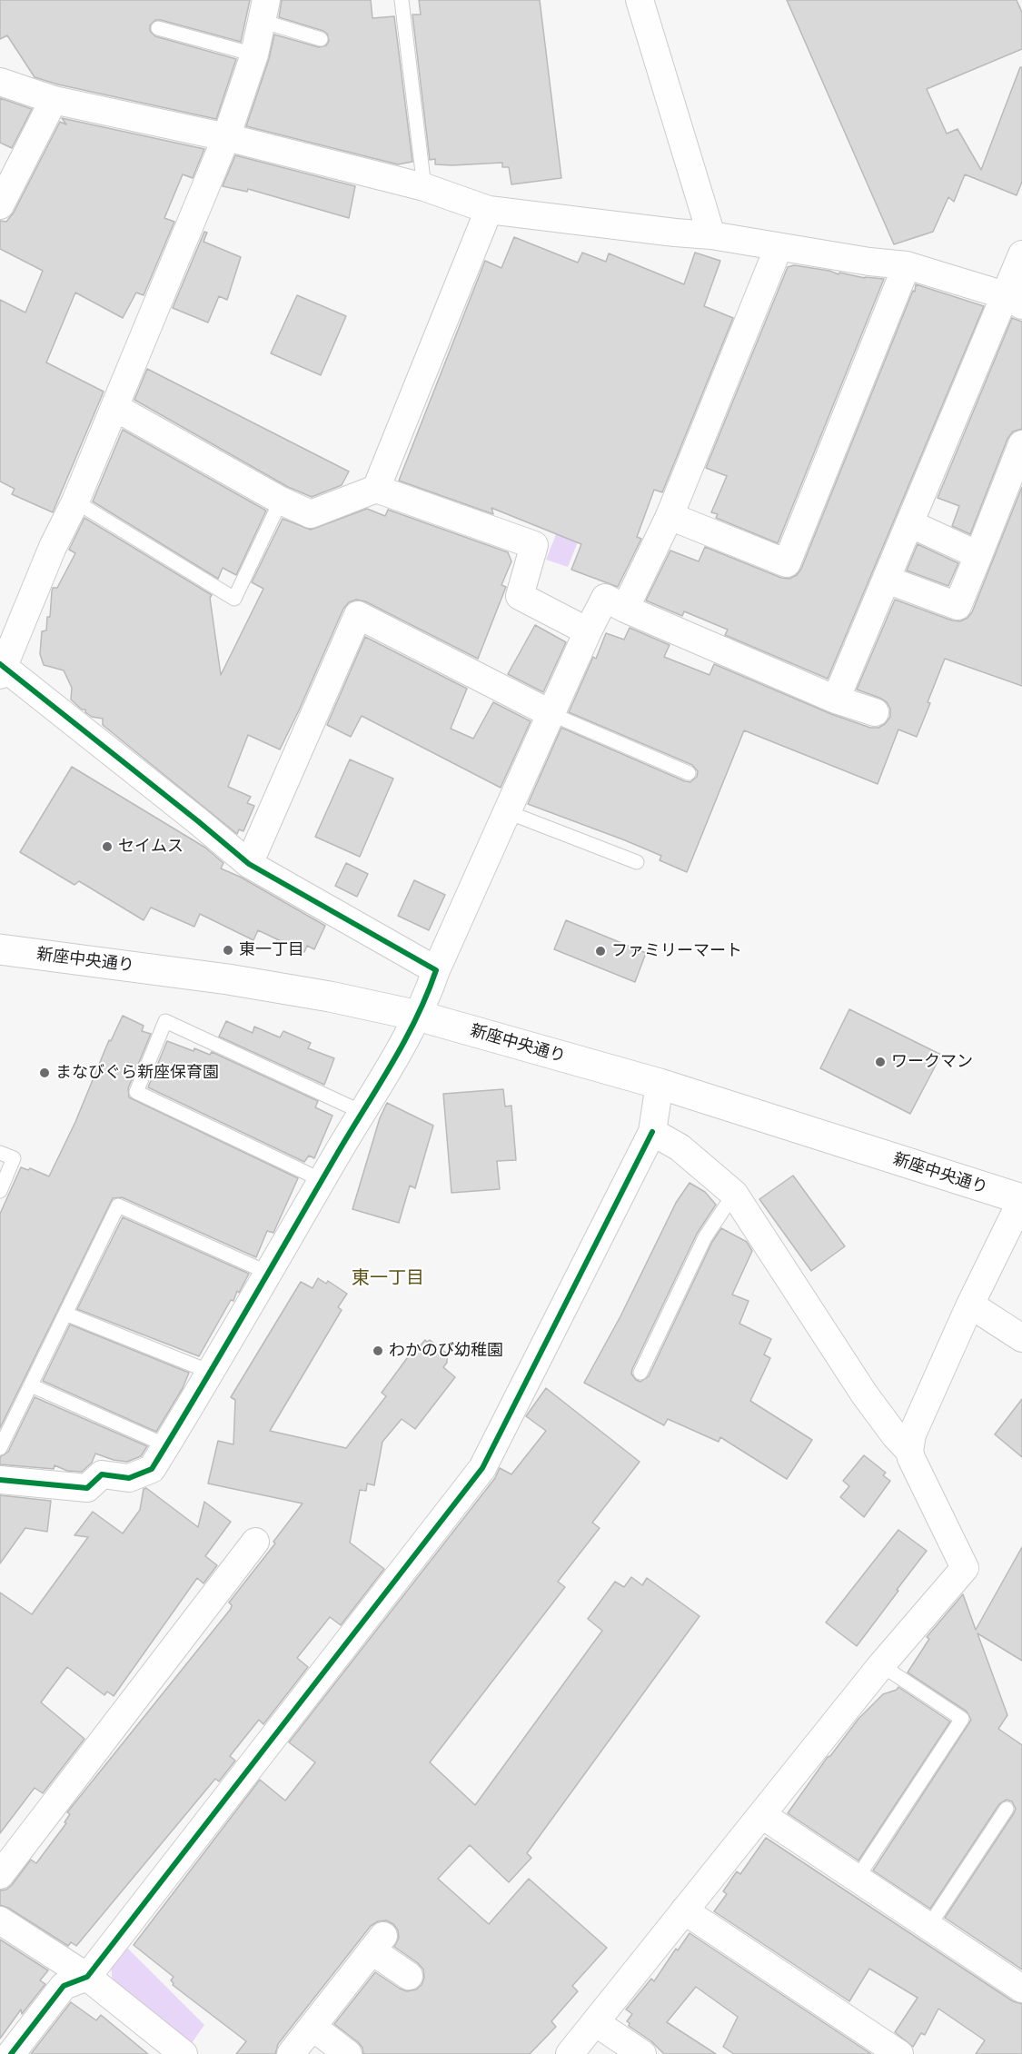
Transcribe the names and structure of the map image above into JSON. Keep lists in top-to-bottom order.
{
  "streets": {
    "street": ["新座中央通り"]
  },
  "districts": ["東一丁目"],
  "places": [
    "セイムス",
    "東一丁目",
    "ファミリーマート",
    "ワークマン",
    "まなびぐら新座保育園",
    "わかのび幼稚園"
  ]
}
